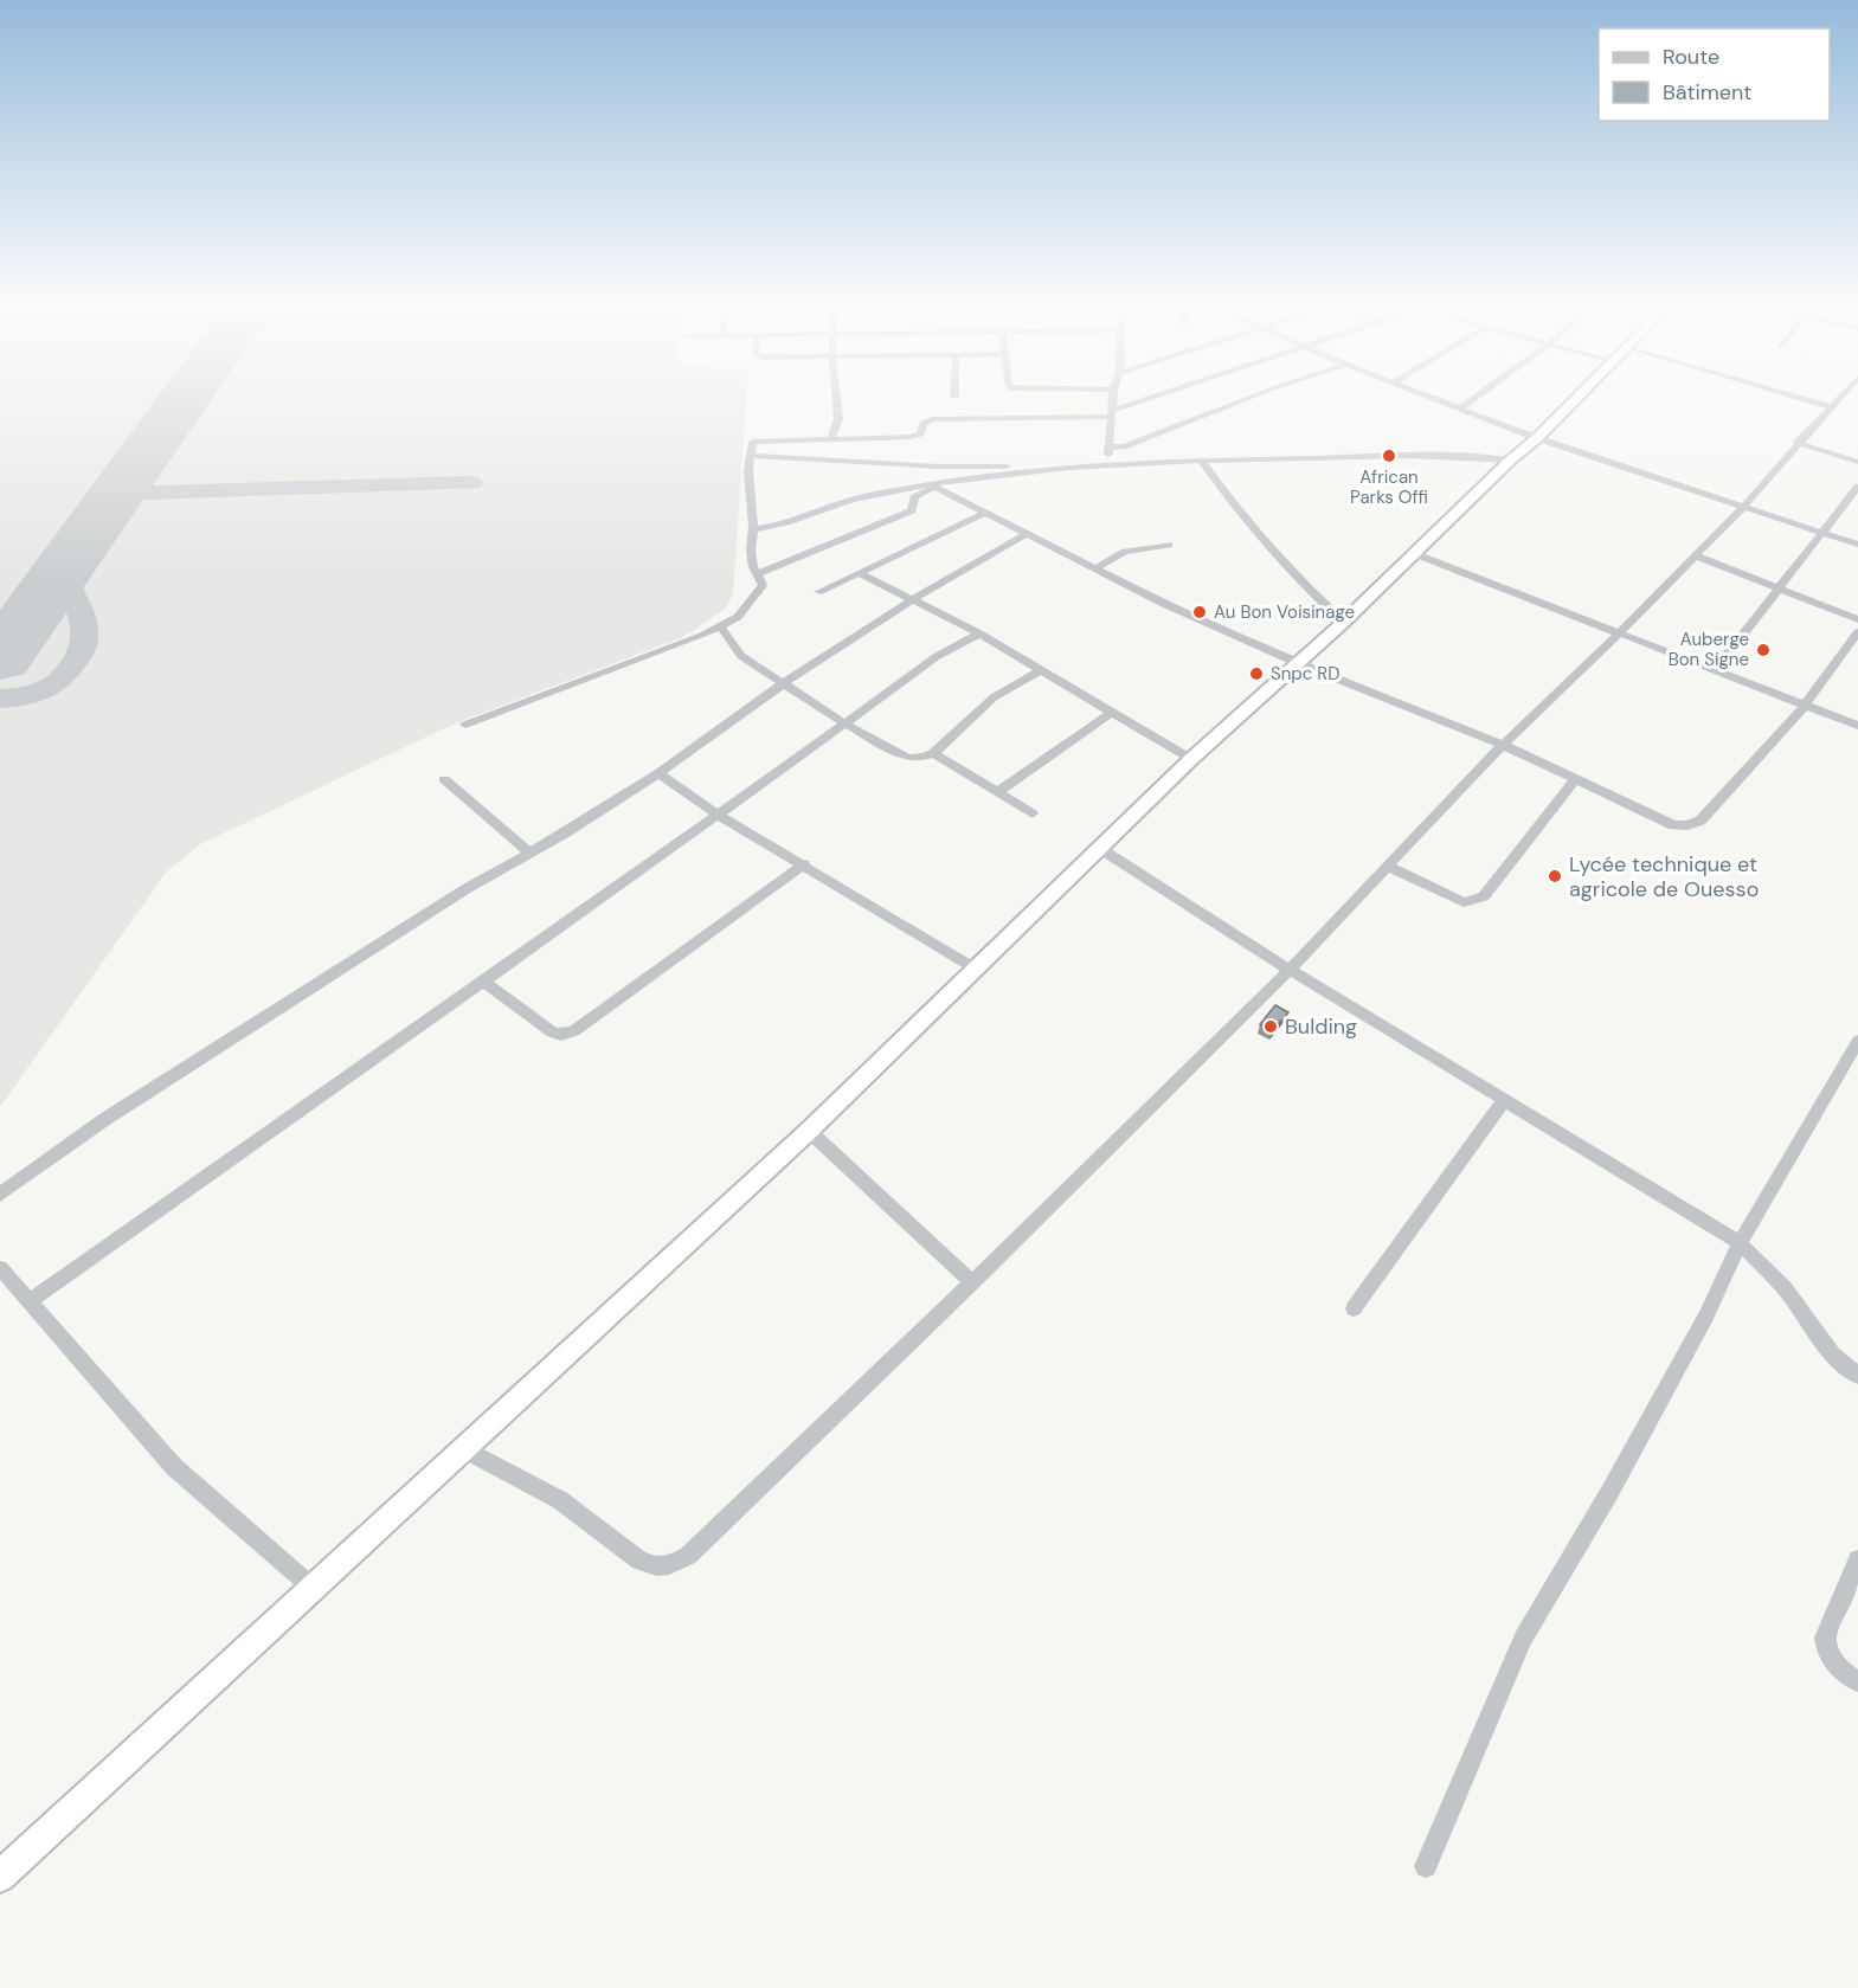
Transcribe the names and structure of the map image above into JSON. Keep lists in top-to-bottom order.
{
  "places": [
    "African Parks Offi",
    "Au Bon Voisinage",
    "Auberge Bon Signe",
    "Snpc RD",
    "Lycée technique et agricole de Ouesso",
    "Bulding"
  ],
  "legend": ["Route", "Bâtiment"]
}
